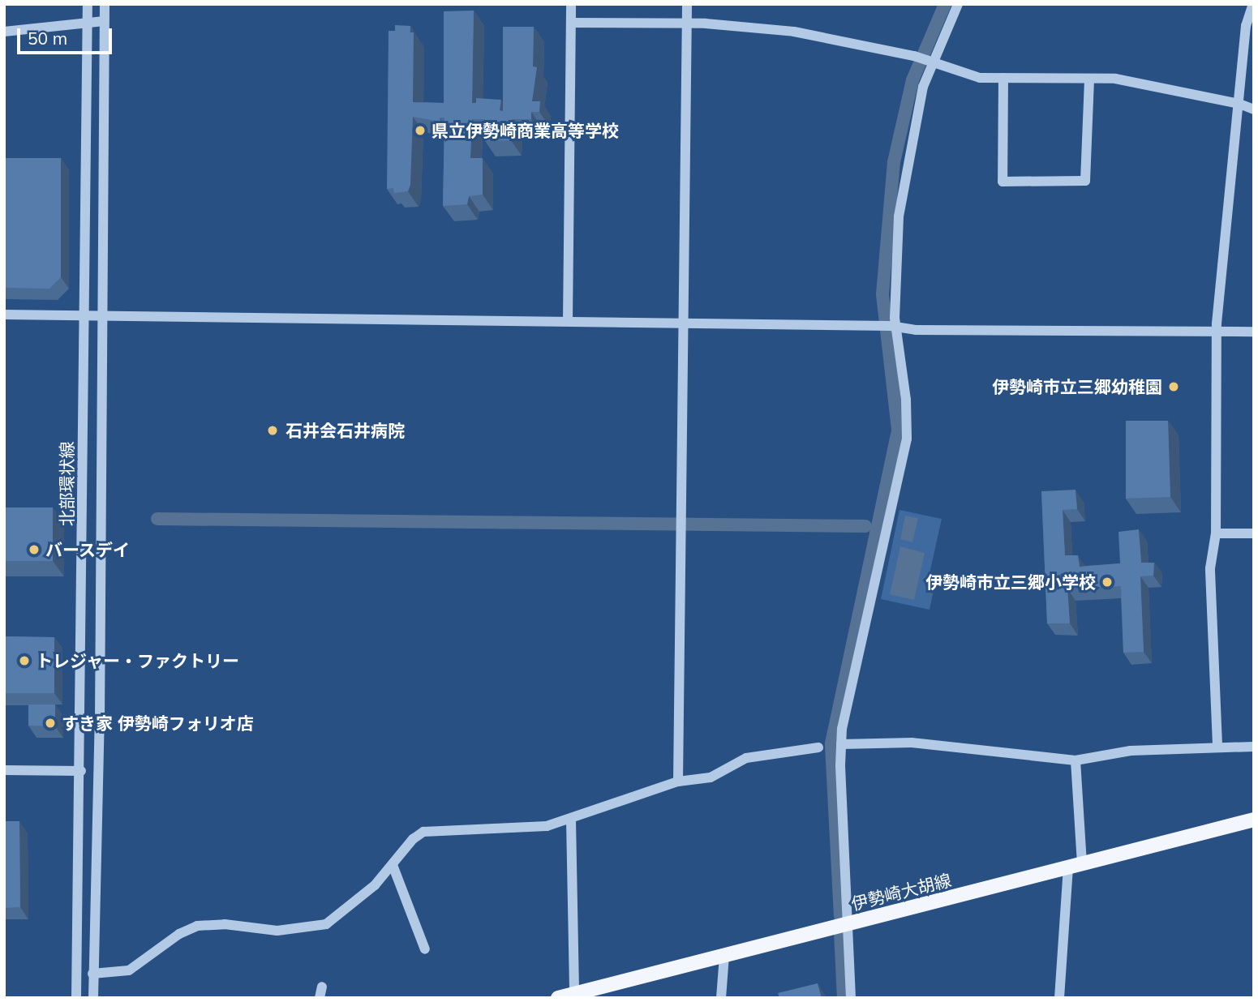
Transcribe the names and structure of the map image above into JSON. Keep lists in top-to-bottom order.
{
  "streets": {
    "main road": ["伊勢崎大胡線"],
    "street": ["北部環状線"]
  },
  "places": [
    "県立伊勢崎商業高等学校",
    "伊勢崎市立三郷幼稚園",
    "石井会石井病院",
    "バースデイ",
    "伊勢崎市立三郷小学校",
    "トレジャー・ファクトリー",
    "すき家 伊勢崎フォリオ店"
  ],
  "scale_bar": "50 m"
}
